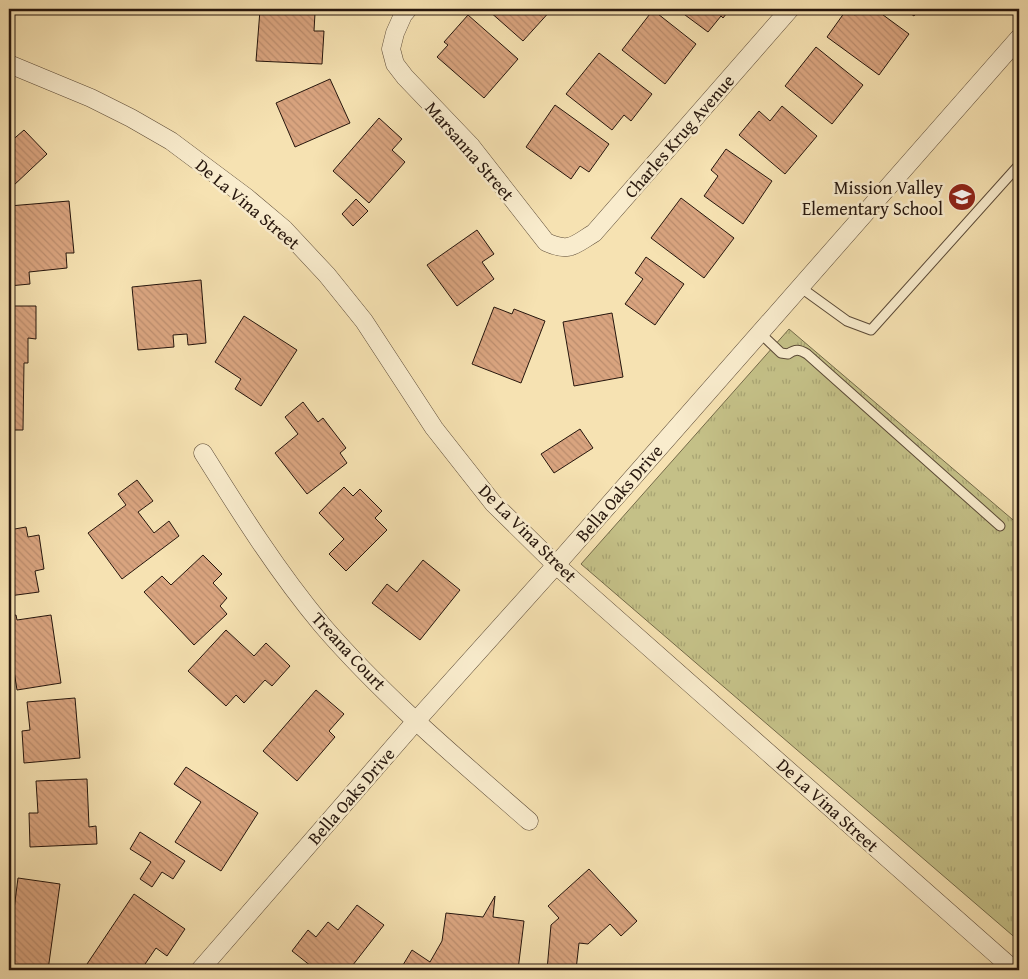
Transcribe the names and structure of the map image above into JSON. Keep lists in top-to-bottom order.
{
  "streets": {
    "street": [
      "Charles Krug Avenue",
      "Marsanna Street",
      "De La Vina Street",
      "Bella Oaks Drive",
      "Treana Court"
    ]
  },
  "crossings": [
    ["Charles Krug Avenue", "Marsanna Street"],
    ["De La Vina Street", "Bella Oaks Drive"],
    ["Bella Oaks Drive", "Treana Court"]
  ],
  "places": {
    "school or university": ["Mission Valley Elementary School"]
  }
}
